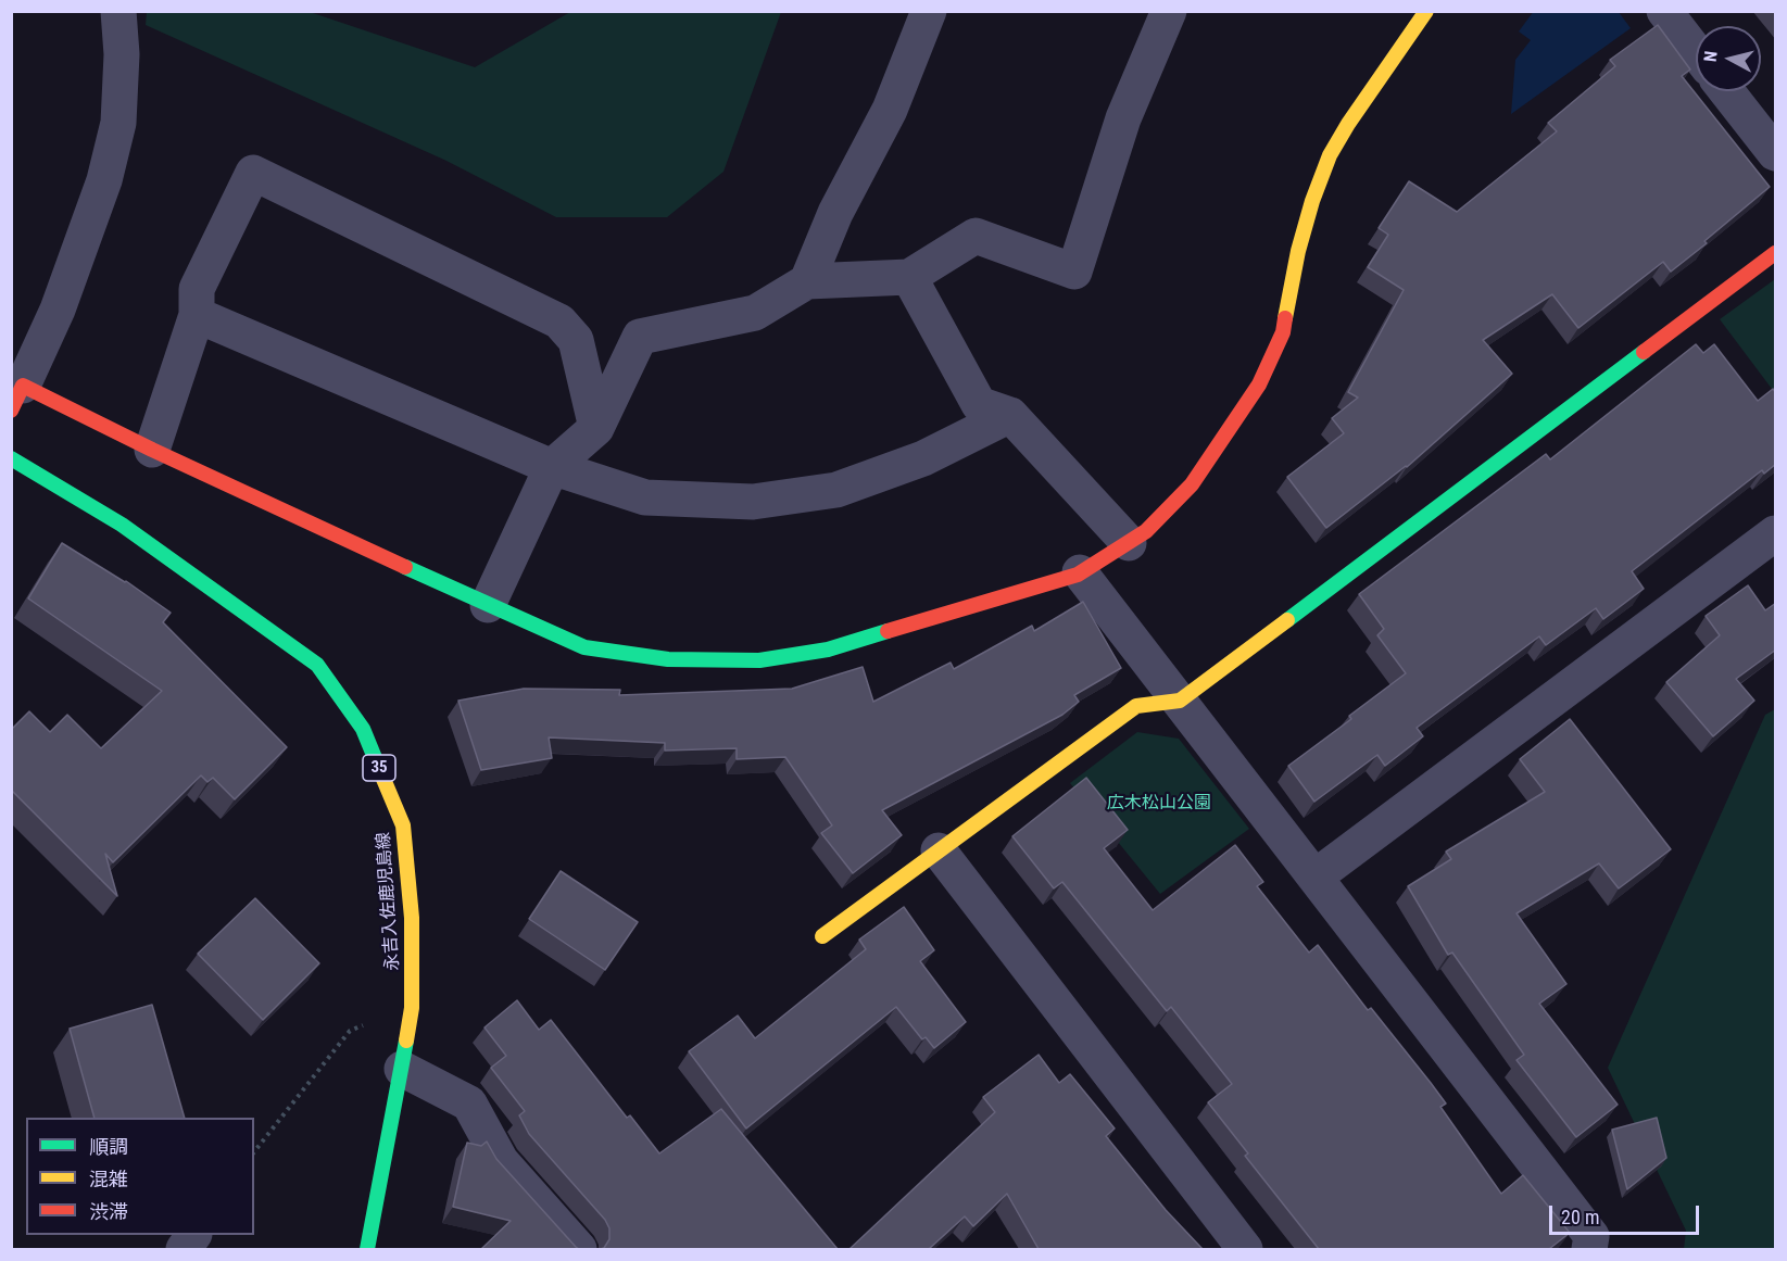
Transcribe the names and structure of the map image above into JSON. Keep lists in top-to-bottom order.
{
  "streets": {
    "street": ["35", "永吉入佐鹿児島線"]
  },
  "parks": ["広木松山公園"],
  "legend": ["順調", "混雑", "渋滞"],
  "scale_bar": "20 m",
  "north": "left"
}
